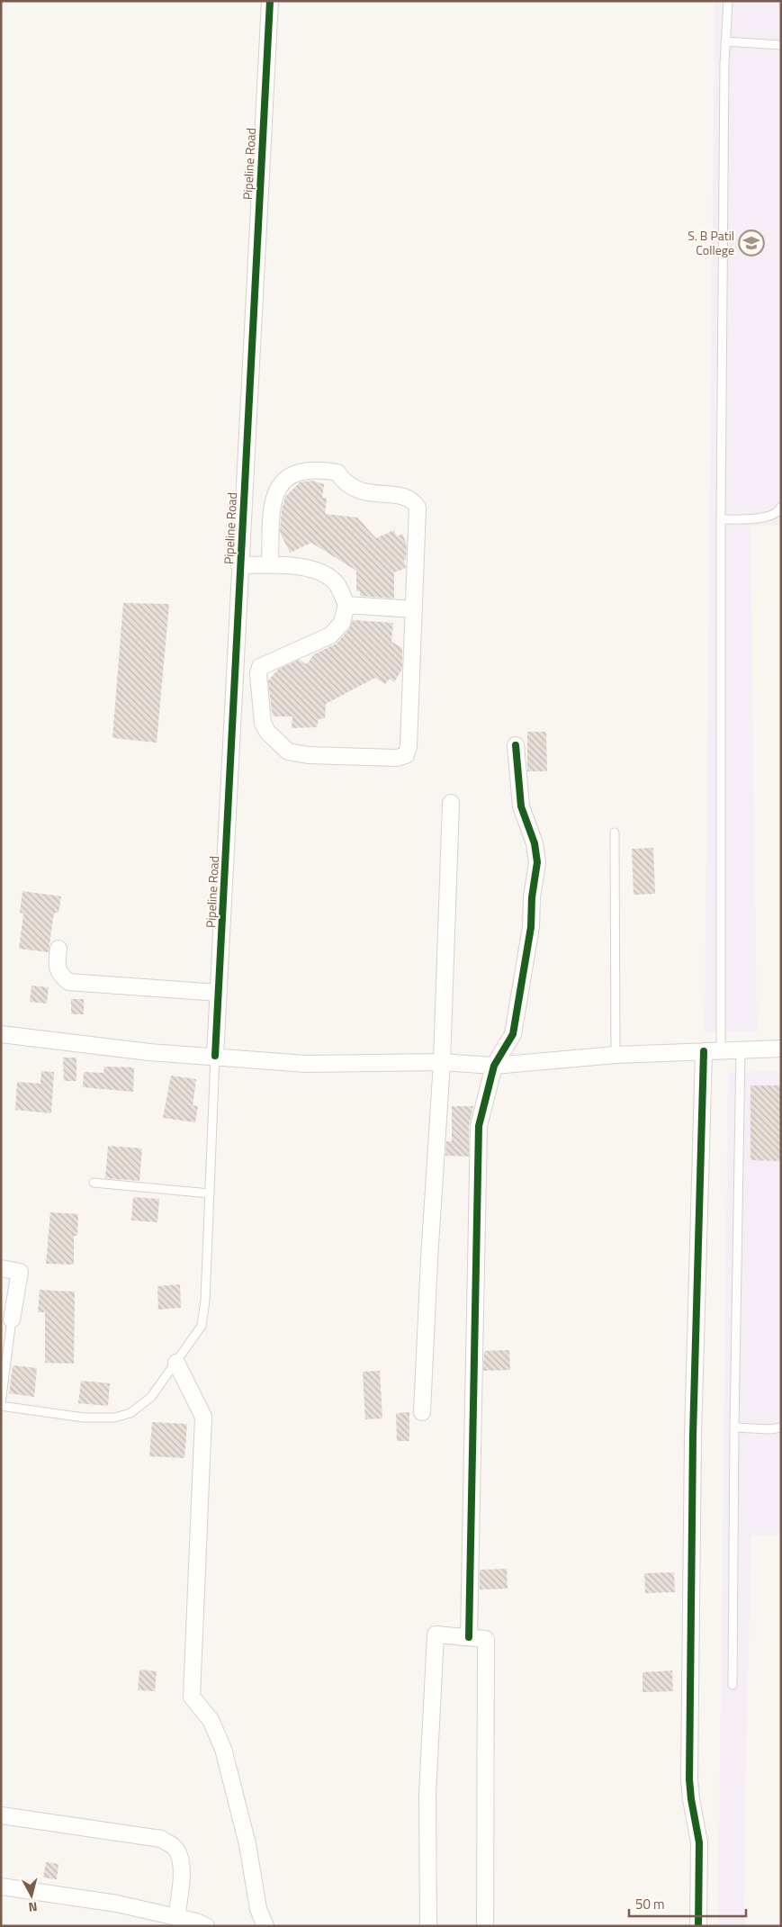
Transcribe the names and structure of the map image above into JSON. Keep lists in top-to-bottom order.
{
  "streets": {
    "street": ["Pipeline Road"]
  },
  "places": {
    "school or university": ["S. B Patil College"]
  },
  "scale_bar": "50 m",
  "north": "bottom"
}
